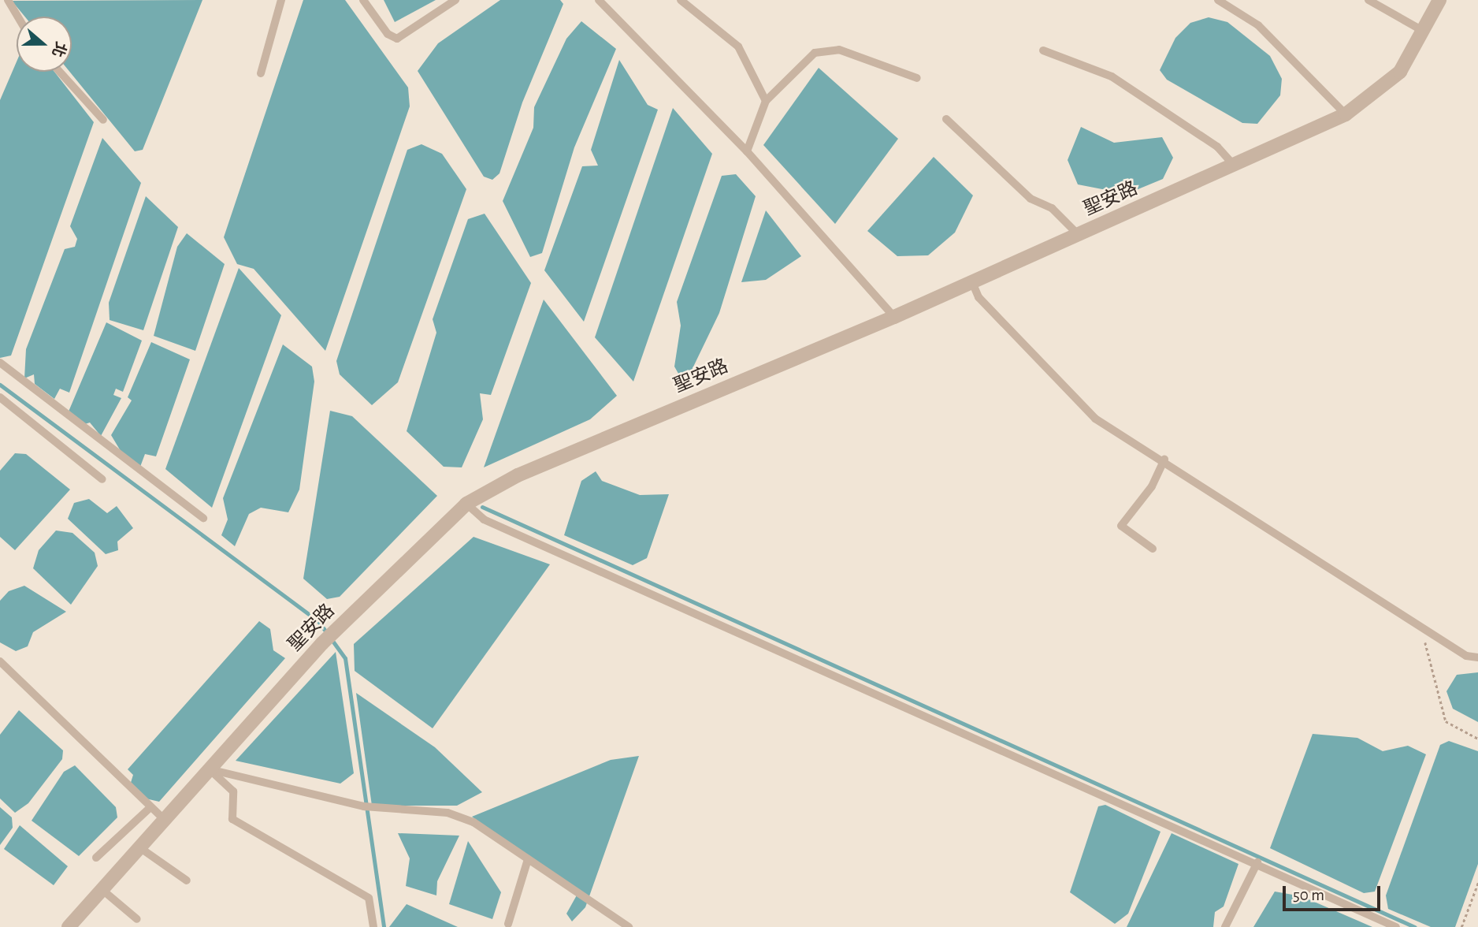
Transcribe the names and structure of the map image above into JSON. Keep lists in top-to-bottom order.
{
  "streets": {
    "street": ["聖安路"]
  },
  "scale_bar": "50 m",
  "north": "right"
}
